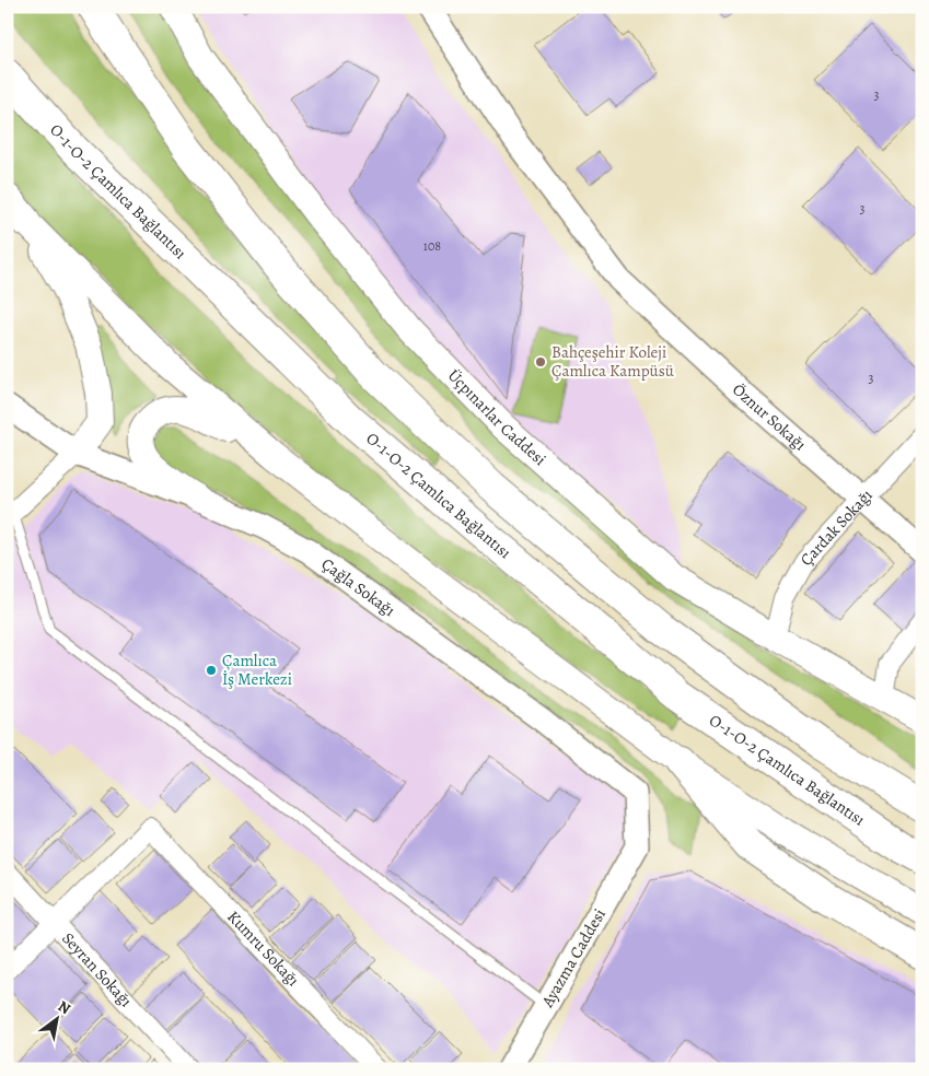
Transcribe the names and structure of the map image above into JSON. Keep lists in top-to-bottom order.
{
  "streets": {
    "main road": ["O-1-O-2 Çamlıca Bağlantısı", "Üçpınarlar Caddesi"],
    "street": [
      "Öznur Sokağı",
      "Çardak Sokağı",
      "Çağla Sokağı",
      "Kumru Sokağı",
      "Ayazma Caddesi",
      "Seyran Sokağı"
    ]
  },
  "crossings": [
    ["Üçpınarlar Caddesi", "Çardak Sokağı"],
    ["Öznur Sokağı", "Çardak Sokağı"],
    ["Çağla Sokağı", "Ayazma Caddesi"],
    ["Kumru Sokağı", "Seyran Sokağı"]
  ],
  "places": ["Bahçeşehir Koleji Çamlıca Kampüsü", "Çamlıca İş Merkezi"],
  "house_numbers": [
    "3",
    "3",
    "108",
    "3"
  ],
  "north": "top right"
}
